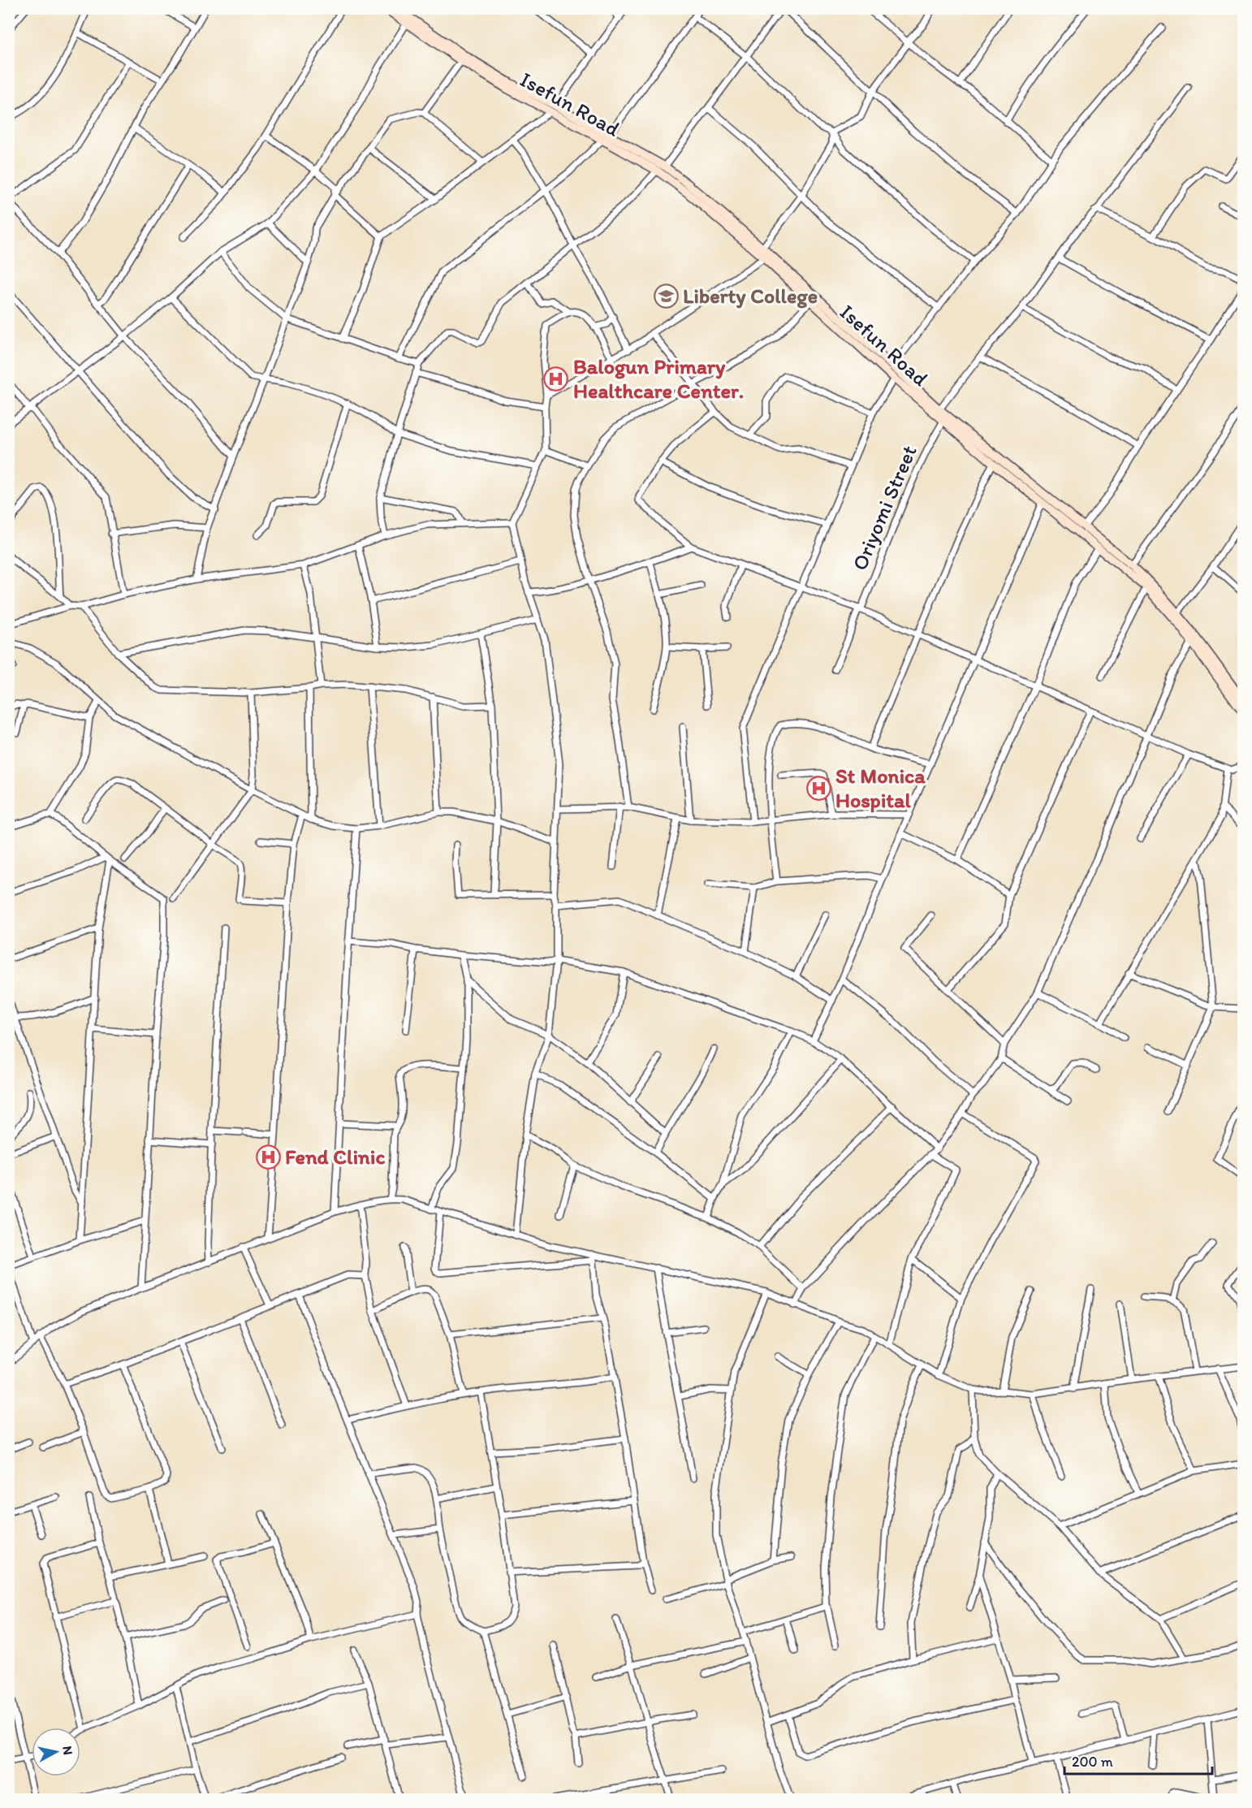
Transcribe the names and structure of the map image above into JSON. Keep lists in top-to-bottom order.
{
  "streets": {
    "street": ["Isefun Road", "Oriyomi Street"]
  },
  "crossings": [
    ["Isefun Road", "Oriyomi Street"]
  ],
  "places": {
    "school or university": ["Liberty College"],
    "hospital": ["Balogun Primary Healthcare Center.", "St Monica Hospital", "Fend Clinic"]
  },
  "scale_bar": "200 m",
  "north": "right"
}
